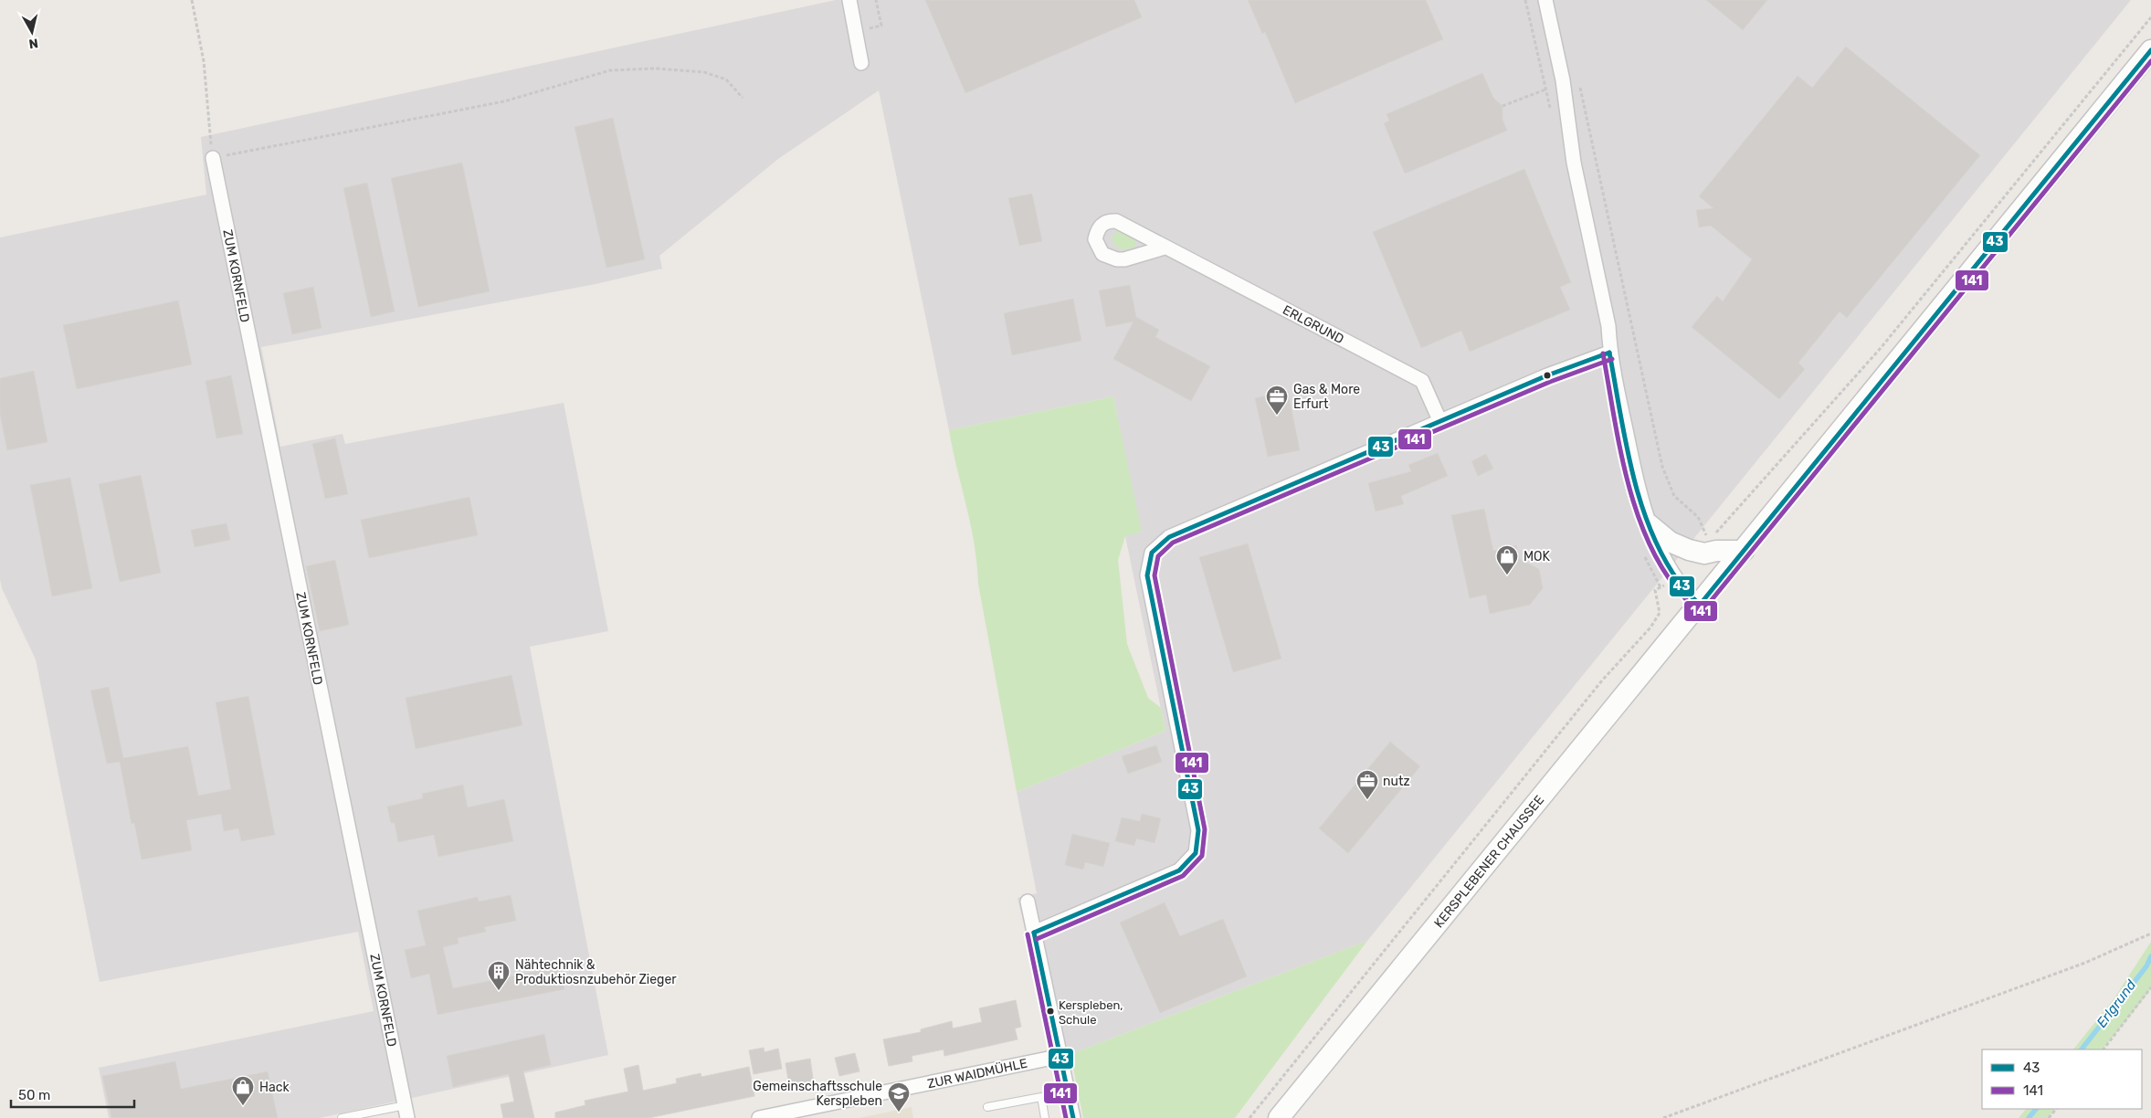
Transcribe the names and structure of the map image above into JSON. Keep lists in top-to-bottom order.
{
  "streets": {
    "main road": ["KERSPLEBENER CHAUSSEE"],
    "street": ["ZUM KORNFELD", "ERLGRUND", "ZUR WAIDMÜHLE"]
  },
  "water": ["Erlgrund"],
  "places": {
    "office": ["Gas & More Erfurt", "nutz"],
    "shop": ["MOK", "Hack"],
    "building": ["Nähtechnik & Produktiosnzubehör Zieger"],
    "other": ["Kerspleben, Schule"],
    "school or university": ["Gemeinschaftsschule Kerspleben"]
  },
  "lines": ["transit line 43", "transit line 141"],
  "legend": ["43", "141"],
  "scale_bar": "50 m",
  "north": "bottom"
}
